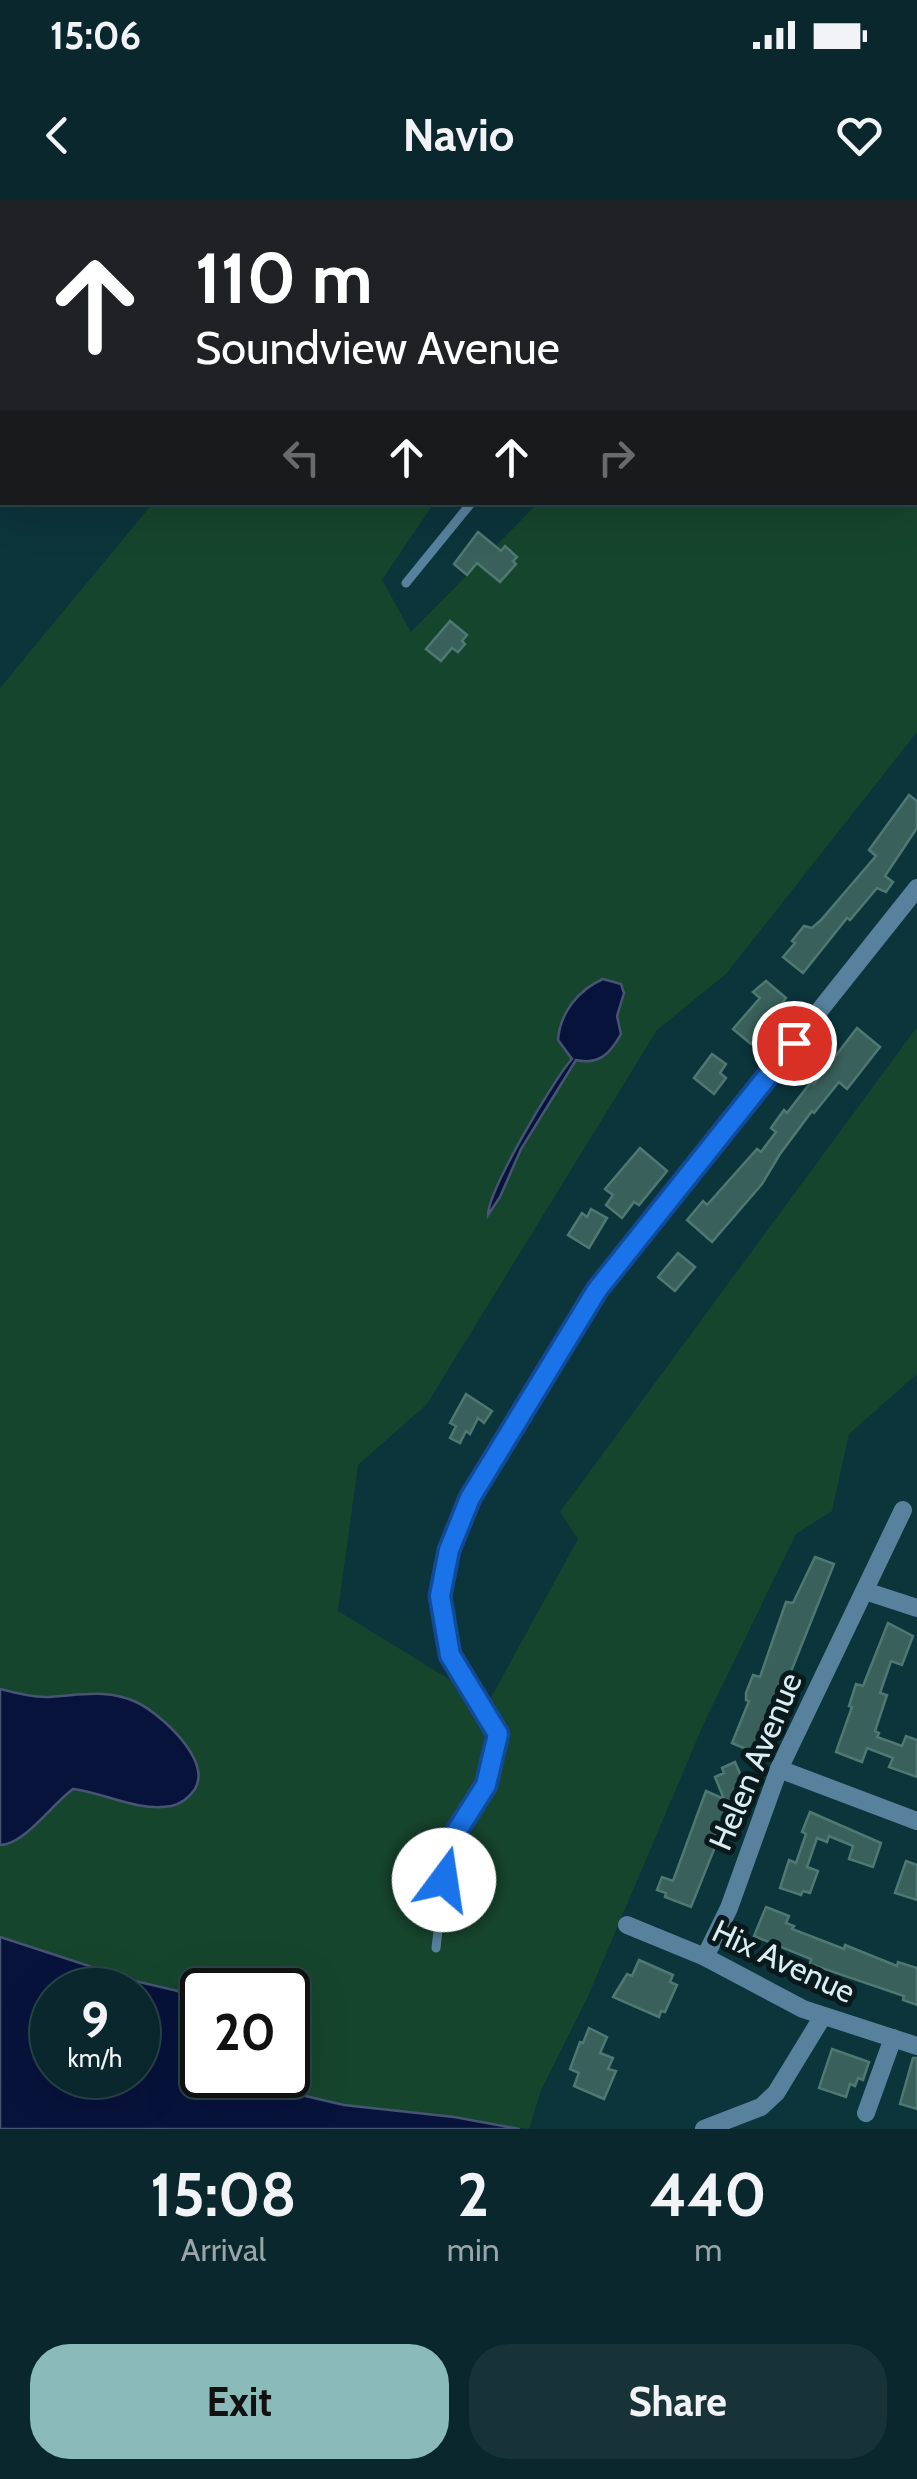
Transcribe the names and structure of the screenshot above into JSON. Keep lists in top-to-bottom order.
{
  "streets": {
    "street": ["Helen Avenue", "Hix Avenue"]
  },
  "crossings": [
    ["Helen Avenue", "Hix Avenue"]
  ],
  "page": {
    "status": "15:06",
    "header": "Navio",
    "turn": ["110 m", "Soundview Avenue"],
    "speed": "9 km/h",
    "limit": "20",
    "eta": [
      "15:08",
      "Arrival",
      "2",
      "min",
      "440",
      "m"
    ],
    "buttons": ["Exit", "Share"]
  }
}
